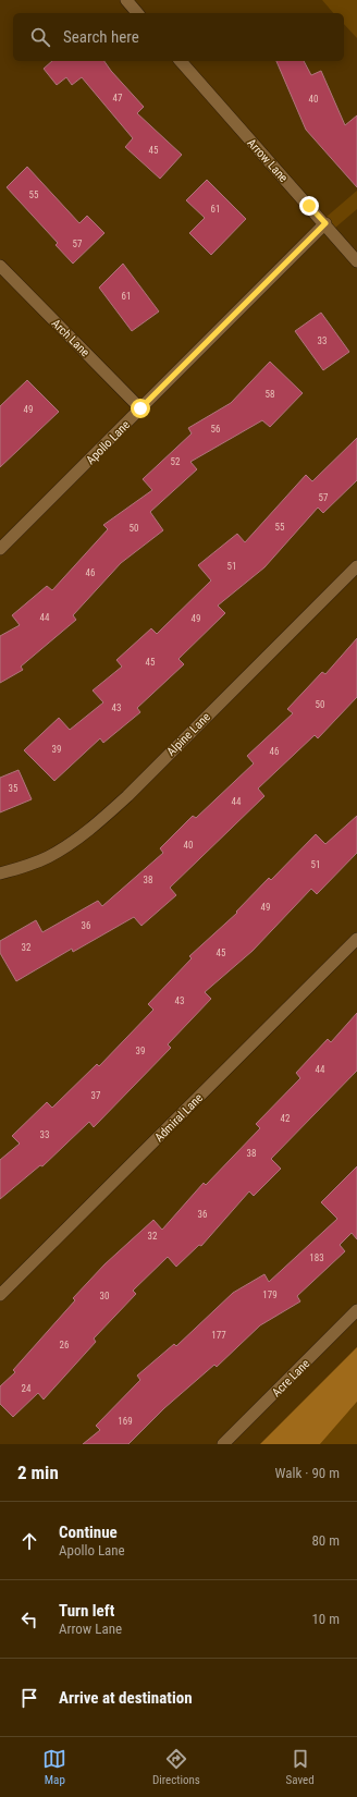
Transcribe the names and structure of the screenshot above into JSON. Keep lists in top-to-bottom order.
{
  "streets": {
    "street": [
      "Arrow Lane",
      "Arch Lane",
      "Apollo Lane",
      "Alpine Lane",
      "Admiral Lane",
      "Acre Lane"
    ]
  },
  "crossings": [
    ["Arrow Lane", "Apollo Lane"],
    ["Arch Lane", "Apollo Lane"]
  ],
  "house_numbers": [
    "47",
    "40",
    "45",
    "55",
    "61",
    "57",
    "61",
    "33",
    "58",
    "49",
    "56",
    "52",
    "57",
    "55",
    "50",
    "51",
    "46",
    "44",
    "49",
    "45",
    "50",
    "43",
    "39",
    "46",
    "35",
    "44",
    "40",
    "51",
    "38",
    "49",
    "36",
    "32",
    "45",
    "43",
    "39",
    "44",
    "37",
    "42",
    "33",
    "38",
    "36",
    "32",
    "183",
    "179",
    "30",
    "177",
    "26",
    "24",
    "169"
  ],
  "page": {
    "search": "Search here",
    "heading": ["2 min", "Walk · 90 m"],
    "list": [
      ["Continue", "Apollo Lane", "80 m"],
      ["Turn left", "Arrow Lane", "10 m"],
      "Arrive at destination"
    ],
    "nav": ["Map", "Directions", "Saved"]
  }
}
